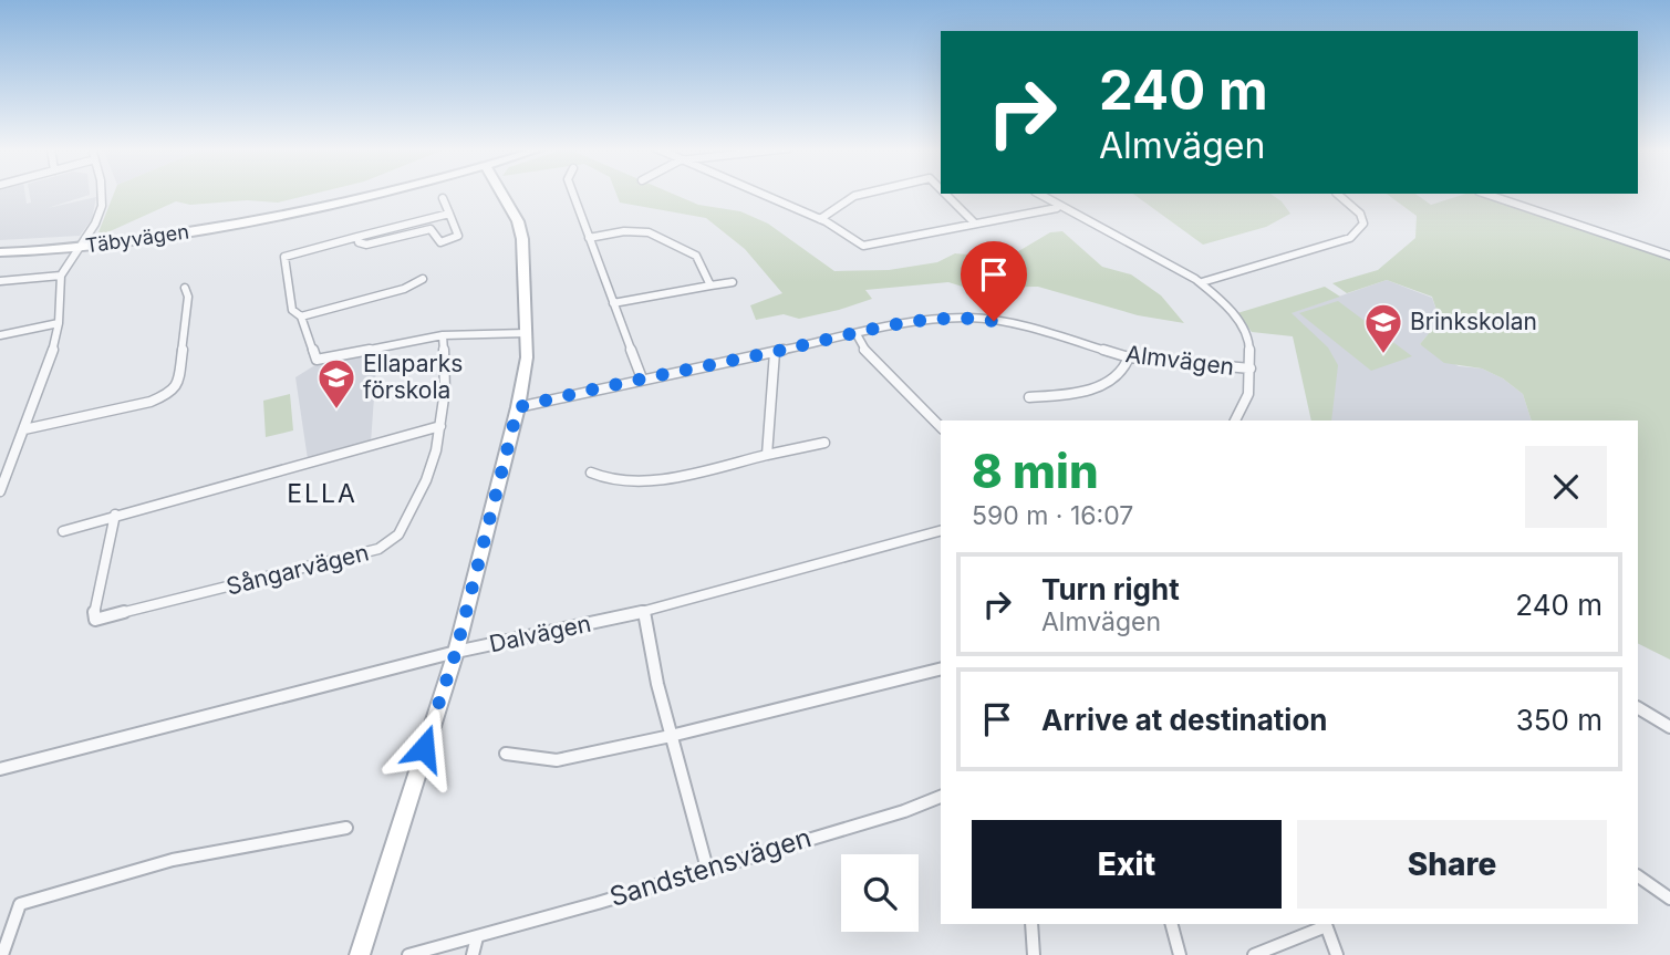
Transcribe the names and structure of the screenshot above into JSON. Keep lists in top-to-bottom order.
{
  "streets": {
    "street": [
      "Täbyvägen",
      "Almvägen",
      "Sångarvägen",
      "Dalvägen",
      "Sandstensvägen"
    ]
  },
  "districts": ["ELLA"],
  "places": {
    "school or university": ["Brinkskolan", "Ellaparks förskola"]
  },
  "page": {
    "turn": ["240 m", "Almvägen"],
    "heading": ["8 min", "590 m · 16:07"],
    "list": [
      {
        "name": "Turn right",
        "note": "Almvägen",
        "value": "240 m"
      },
      {
        "name": "Arrive at destination",
        "value": "350 m"
      }
    ],
    "buttons": ["Exit", "Share"]
  }
}
